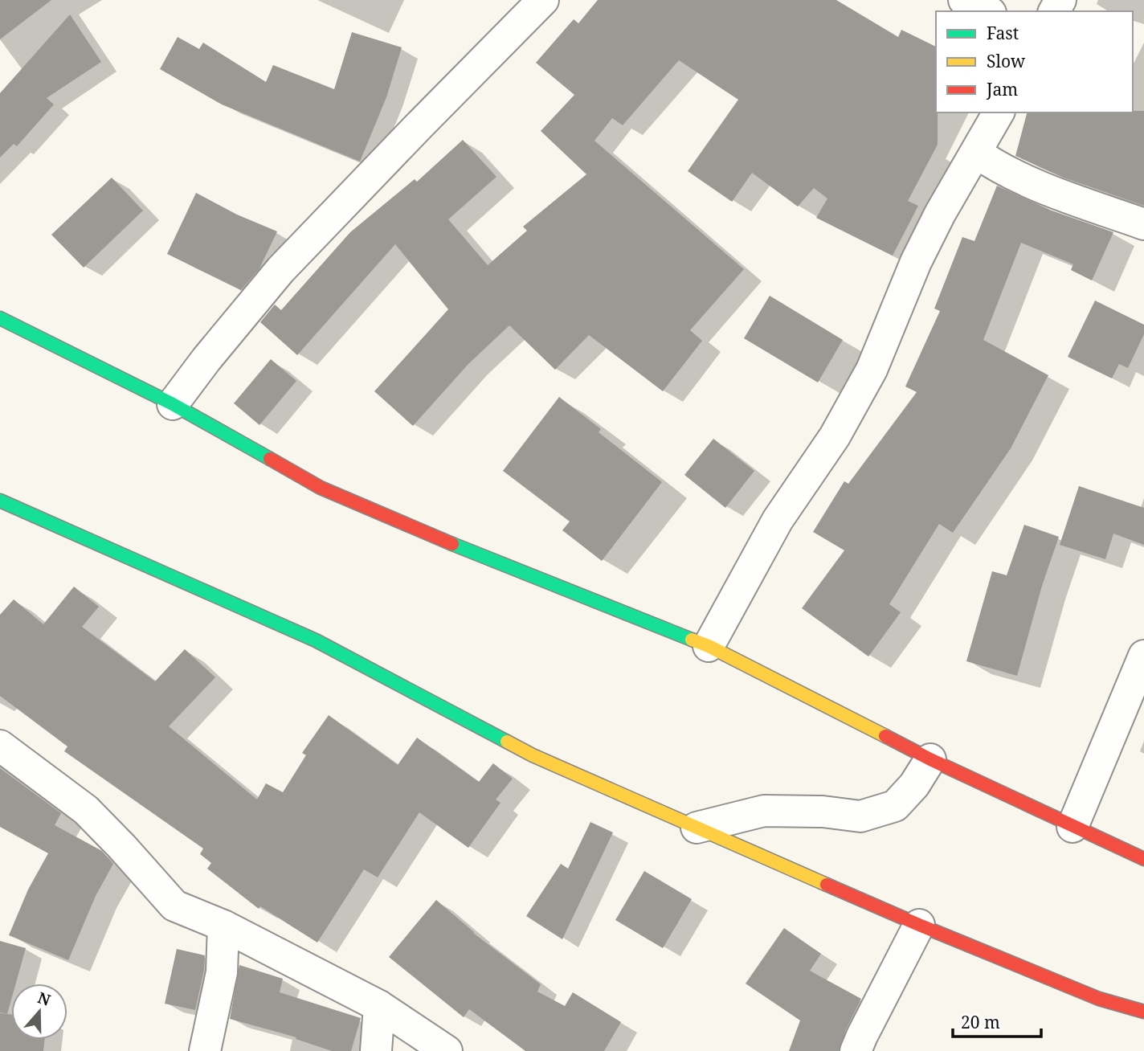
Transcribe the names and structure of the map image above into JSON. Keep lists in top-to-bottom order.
{
  "legend": ["Fast", "Slow", "Jam"],
  "scale_bar": "20 m",
  "north": "top"
}
